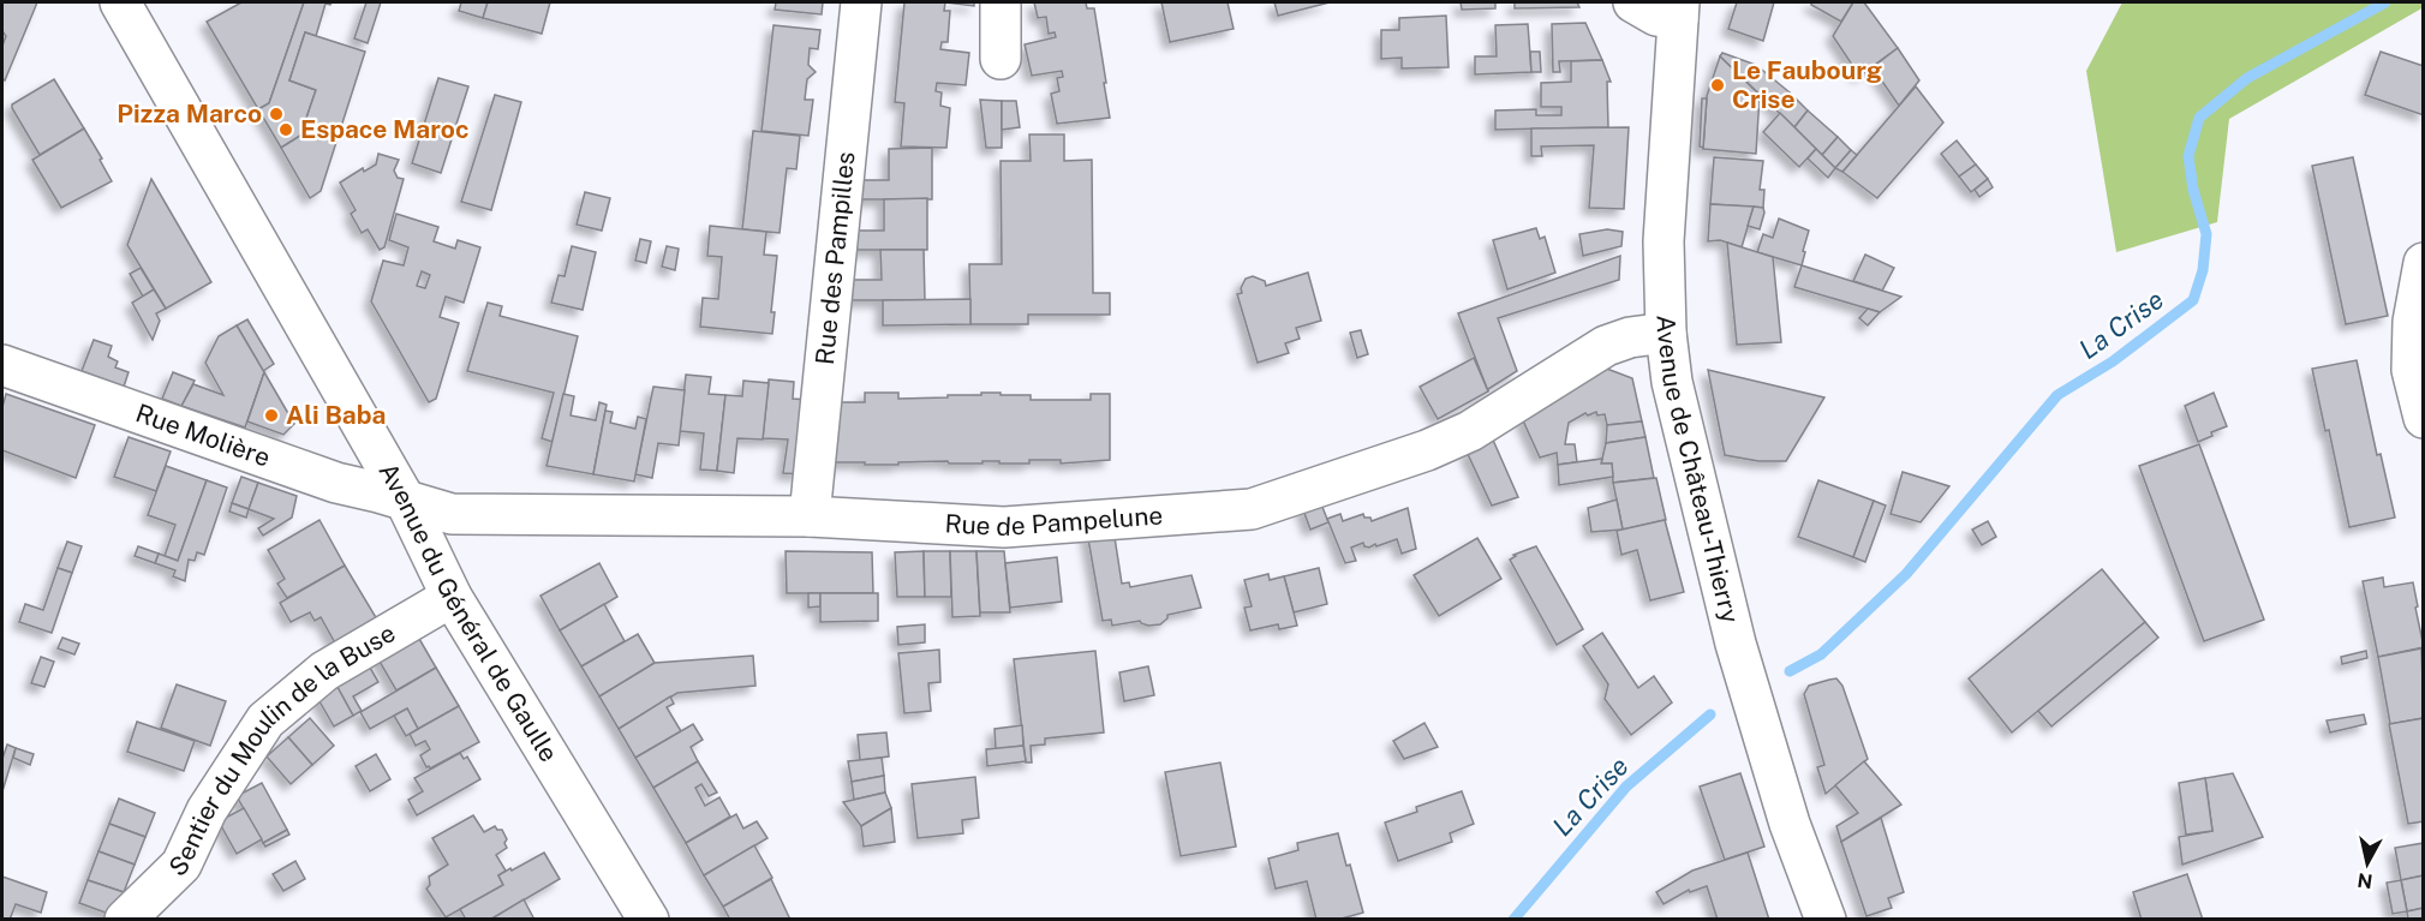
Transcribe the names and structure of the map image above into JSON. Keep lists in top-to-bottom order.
{
  "streets": {
    "street": [
      "Rue des Pampilles",
      "Rue Molière",
      "Avenue de Château-Thierry",
      "Rue de Pampelune",
      "Avenue du Général de Gaulle",
      "Sentier du Moulin de la Buse"
    ]
  },
  "crossings": [
    ["Rue des Pampilles", "Rue de Pampelune"],
    ["Rue Molière", "Rue de Pampelune"],
    ["Rue Molière", "Avenue du Général de Gaulle"],
    ["Avenue de Château-Thierry", "Rue de Pampelune"],
    ["Rue de Pampelune", "Avenue du Général de Gaulle"],
    ["Avenue du Général de Gaulle", "Sentier du Moulin de la Buse"]
  ],
  "water": ["La Crise"],
  "places": [
    "Le Faubourg Crise",
    "Pizza Marco",
    "Espace Maroc",
    "Ali Baba"
  ],
  "north": "bottom"
}
